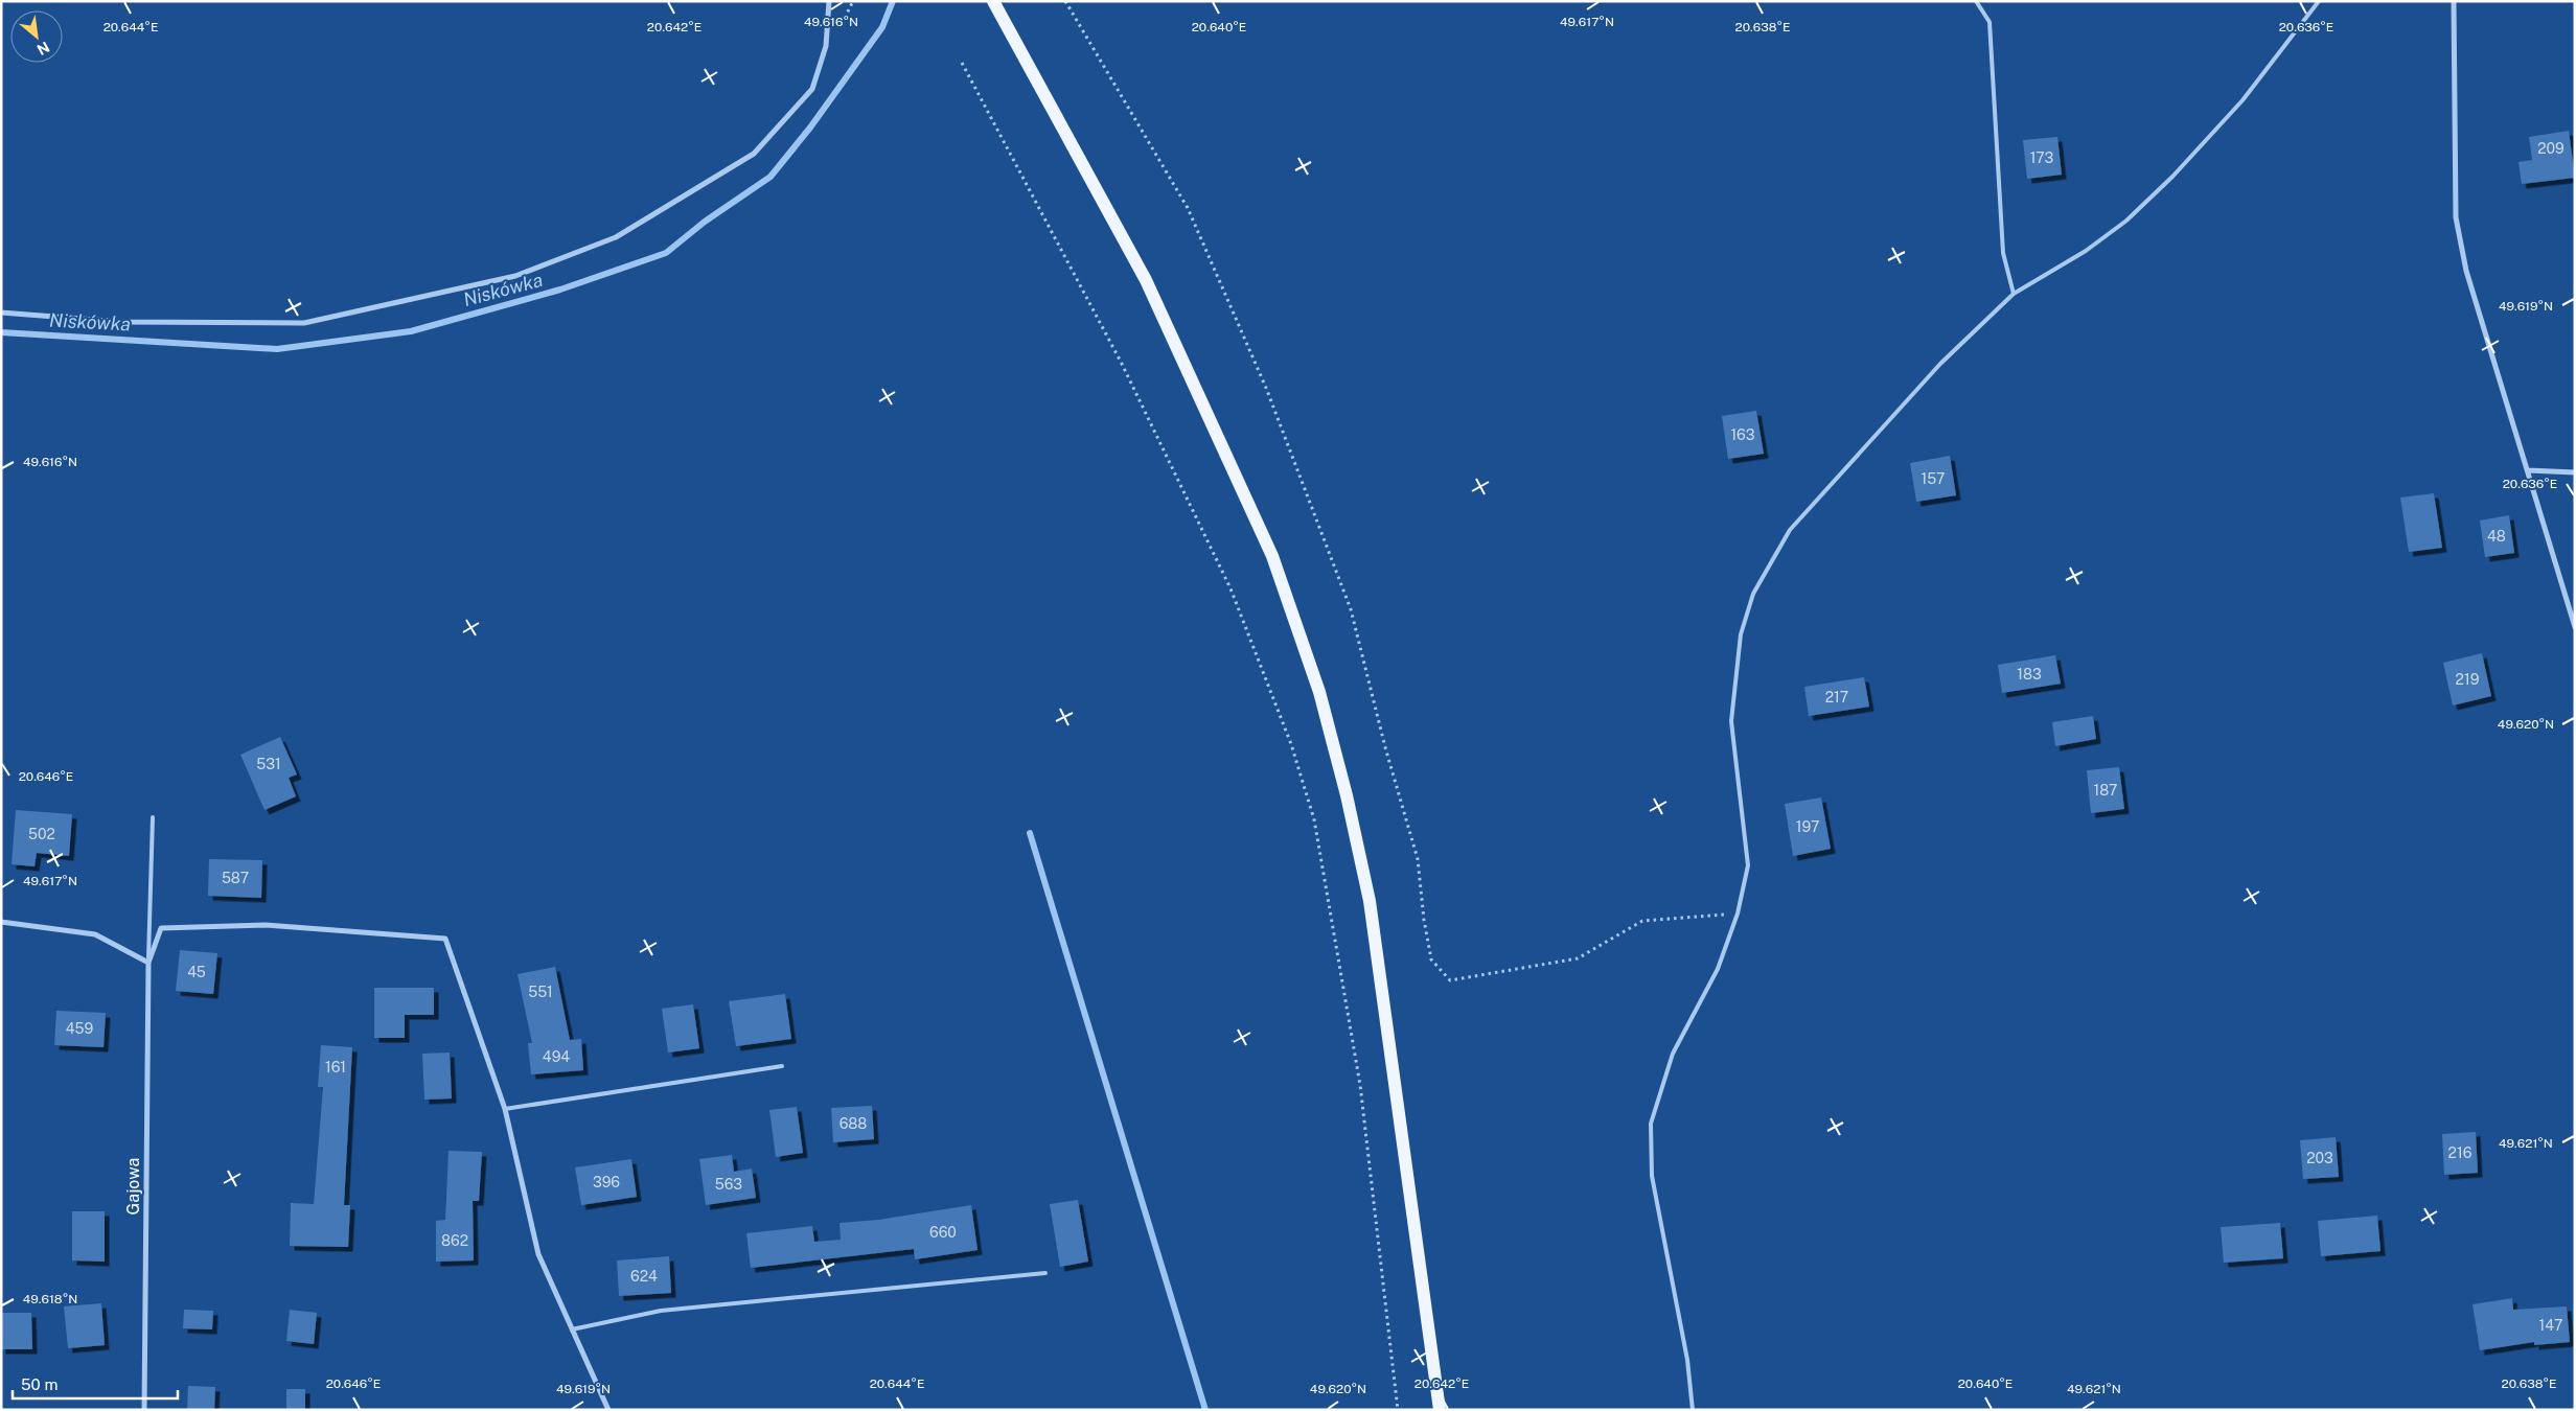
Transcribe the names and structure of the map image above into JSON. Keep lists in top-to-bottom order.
{
  "streets": {
    "street": ["Gajowa"]
  },
  "water": ["Niskówka"],
  "house_numbers": [
    "209",
    "173",
    "163",
    "157",
    "48",
    "183",
    "219",
    "217",
    "531",
    "187",
    "197",
    "502",
    "587",
    "45",
    "551",
    "459",
    "494",
    "161",
    "688",
    "216",
    "203",
    "396",
    "563",
    "660",
    "862",
    "624",
    "147"
  ],
  "scale_bar": "50 m",
  "north": "bottom right",
  "coordinates": [
    "49.616°N",
    "49.617°N",
    "20.644°E",
    "20.642°E",
    "20.640°E",
    "20.638°E",
    "20.636°E",
    "49.619°N",
    "49.620°N",
    "20.646°E",
    "49.621°N",
    "49.618°N"
  ]
}
